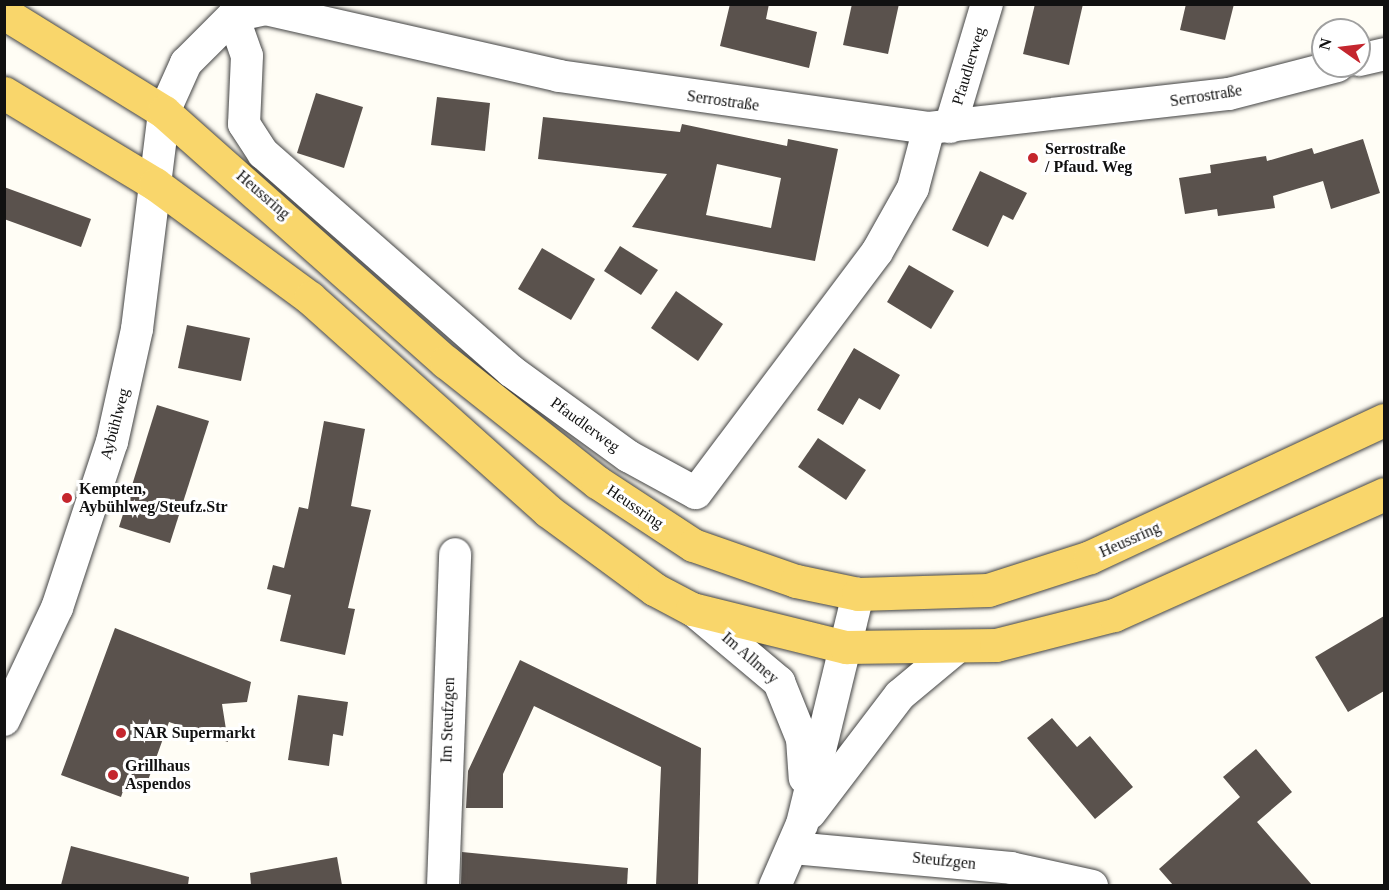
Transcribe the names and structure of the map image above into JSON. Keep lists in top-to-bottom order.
{
  "streets": {
    "main road": ["Heussring"],
    "street": [
      "Pfaudlerweg",
      "Serrostraße",
      "Aybühlweg",
      "Im Allmey",
      "Im Steufzgen",
      "Steufzgen"
    ]
  },
  "crossings": [
    ["Pfaudlerweg", "Serrostraße"],
    ["Heussring", "Aybühlweg"],
    ["Heussring", "Im Allmey"],
    ["Im Allmey", "Steufzgen"]
  ],
  "places": [
    "Serrostraße / Pfaud. Weg",
    "Kempten, Aybühlweg/Steufz.Str",
    "NAR Supermarkt",
    "Grillhaus Aspendos"
  ],
  "north": "left"
}
